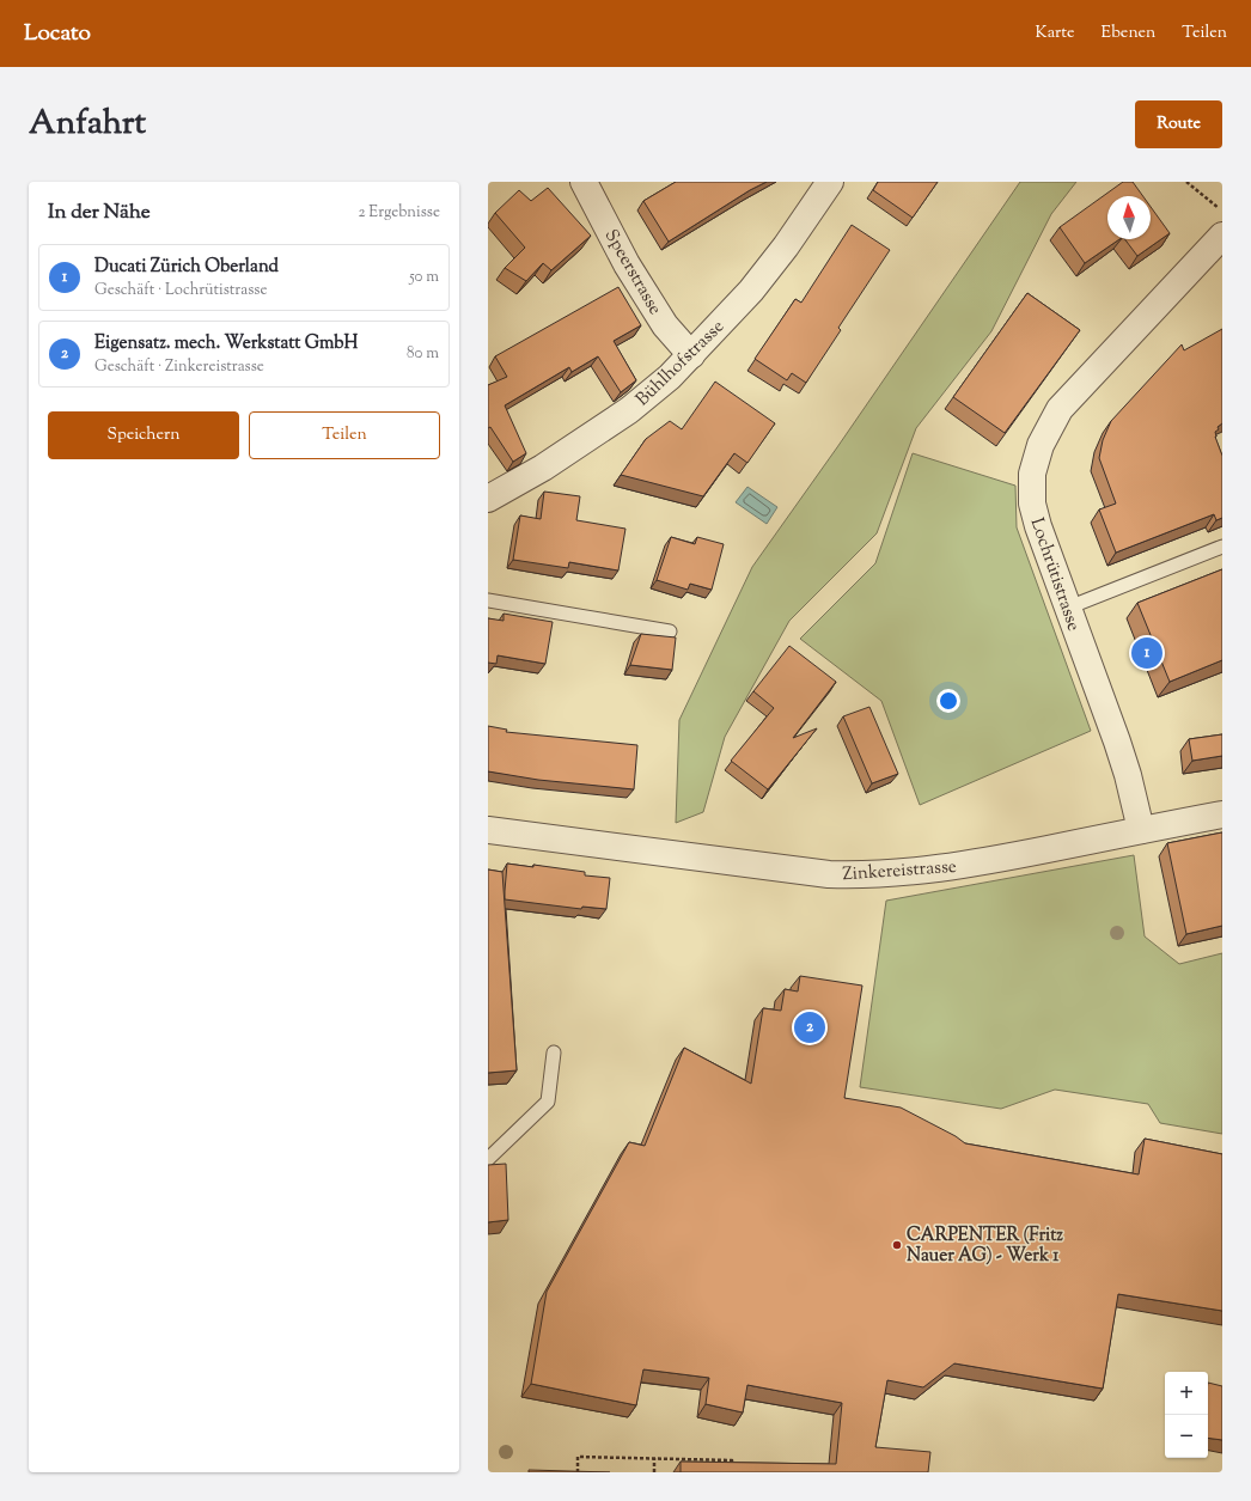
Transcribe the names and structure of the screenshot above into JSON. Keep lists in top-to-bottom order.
{
  "streets": {
    "street": [
      "Speerstrasse",
      "Bühlhofstrasse",
      "Lochrütistrasse",
      "Zinkereistrasse"
    ]
  },
  "crossings": [
    ["Speerstrasse", "Bühlhofstrasse"],
    ["Lochrütistrasse", "Zinkereistrasse"]
  ],
  "places": ["CARPENTER (Fritz Nauer AG) - Werk 1"],
  "north": "top",
  "page": {
    "header": "Locato",
    "nav": ["Karte", "Ebenen", "Teilen"],
    "title": "Anfahrt",
    "buttons": [
      "Route",
      ["Speichern", "Teilen"]
    ],
    "heading": ["In der Nähe", "2 Ergebnisse"],
    "list": [
      {
        "mark": "1",
        "name": "Ducati Zürich Oberland",
        "note": "Geschäft · Lochrütistrasse",
        "value": "50 m"
      },
      {
        "mark": "2",
        "name": "Eigensatz. mech. Werkstatt GmbH",
        "note": "Geschäft · Zinkereistrasse",
        "value": "80 m"
      }
    ],
    "pins": ["1", "2"],
    "map_buttons": ["+", "−"]
  }
}
